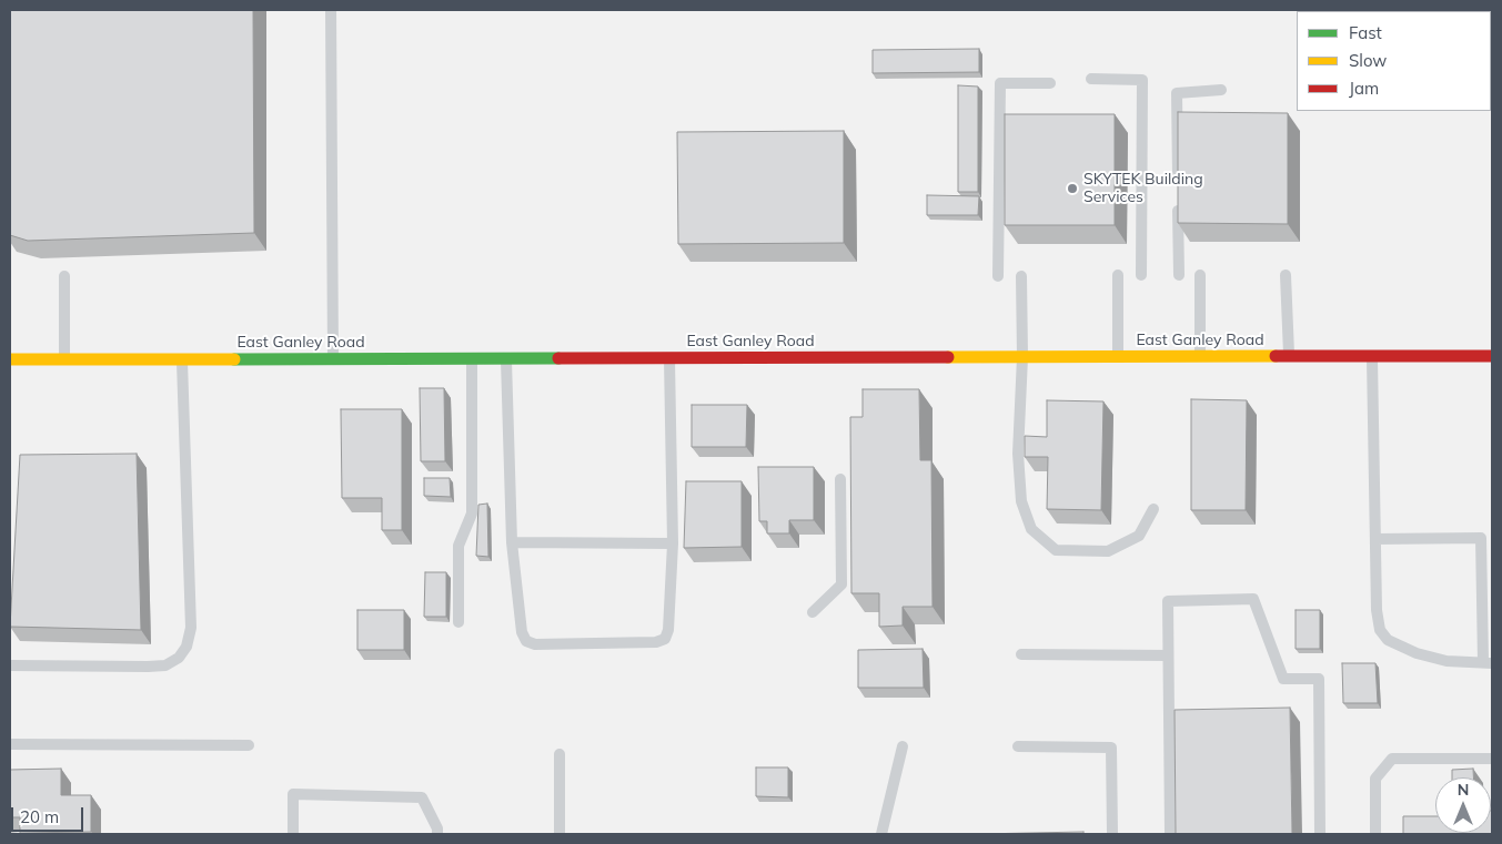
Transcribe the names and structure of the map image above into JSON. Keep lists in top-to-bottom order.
{
  "streets": {
    "street": ["East Ganley Road"]
  },
  "places": ["SKYTEK Building Services"],
  "legend": ["Fast", "Slow", "Jam"],
  "scale_bar": "20 m",
  "north": "top"
}
